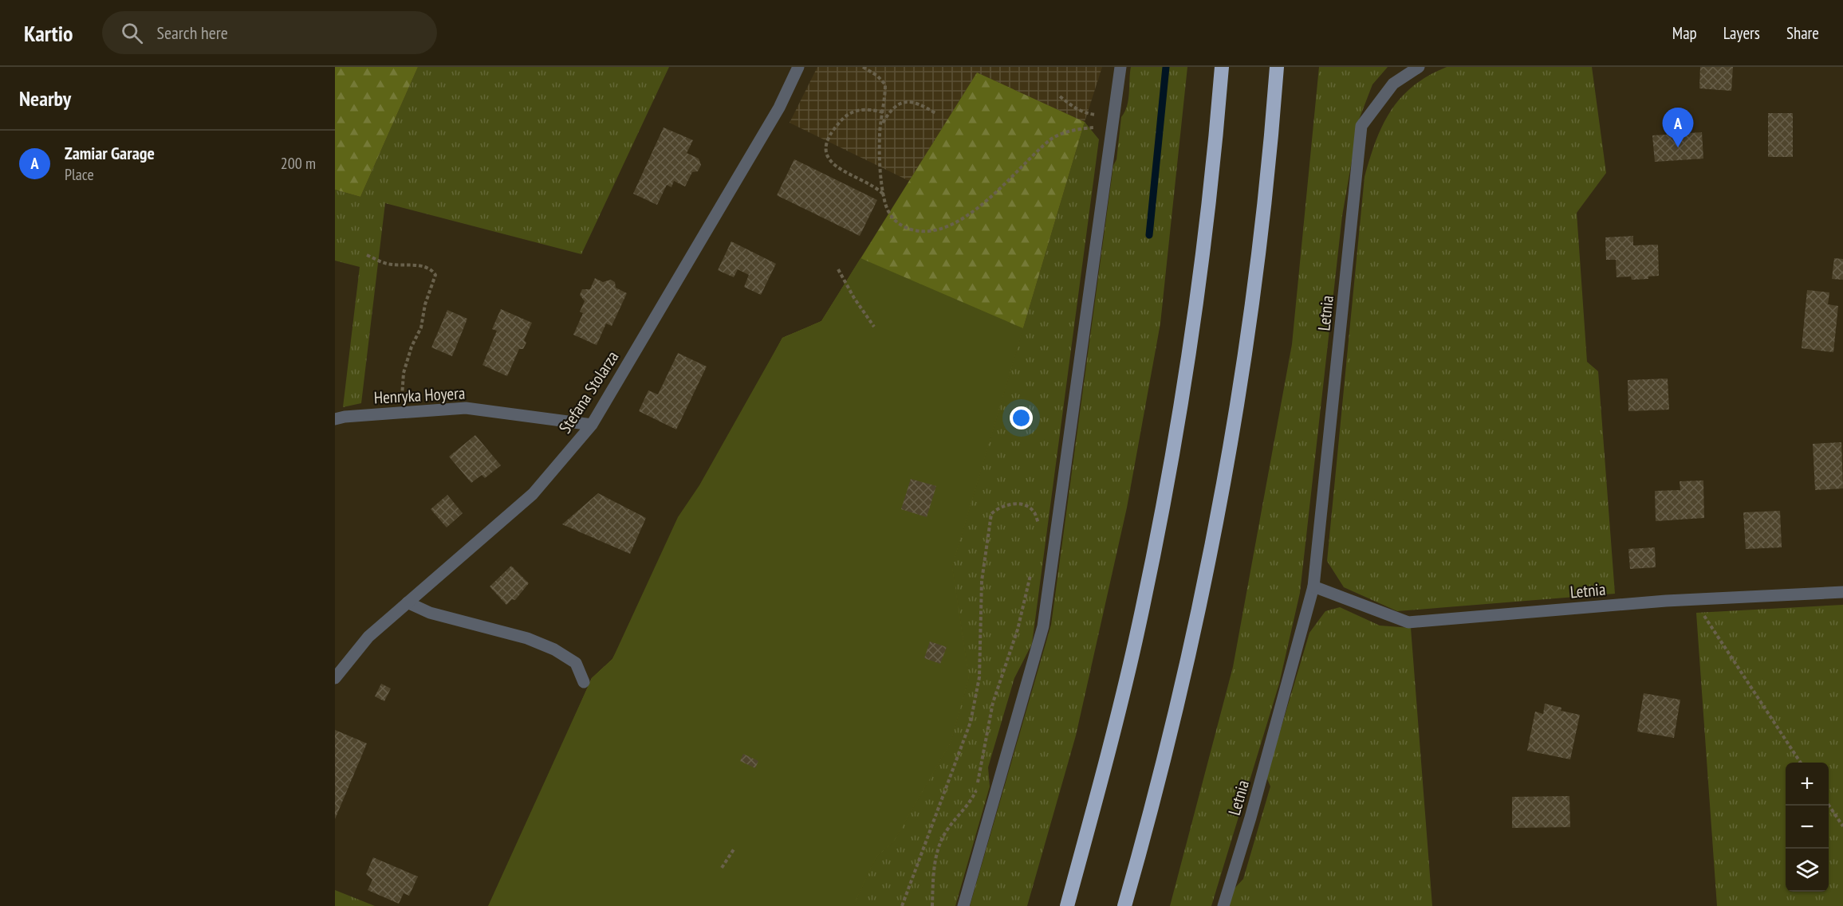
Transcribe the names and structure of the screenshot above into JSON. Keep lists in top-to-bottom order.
{
  "streets": {
    "street": ["Letnia", "Stefana Stolarza", "Henryka Hoyera"]
  },
  "crossings": [
    ["Stefana Stolarza", "Henryka Hoyera"]
  ],
  "page": {
    "header": "Kartio",
    "search": "Search here",
    "nav": ["Map", "Layers", "Share"],
    "heading": "Nearby",
    "pins": "A",
    "list": [
      {
        "mark": "A",
        "name": "Zamiar Garage",
        "note": "Place",
        "value": "200 m"
      }
    ],
    "map_buttons": ["+", "−"]
  }
}
